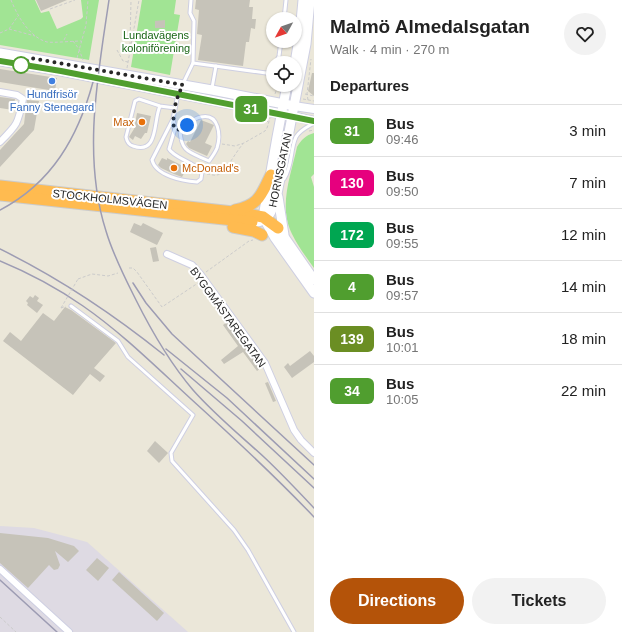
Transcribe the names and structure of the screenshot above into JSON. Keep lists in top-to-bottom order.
{
  "streets": {
    "highway": ["STOCKHOLMSVÄGEN"],
    "main road": ["HORNSGATAN"],
    "street": ["BYGGMÄSTAREGATAN"]
  },
  "crossings": [
    ["HORNSGATAN", "STOCKHOLMSVÄGEN"]
  ],
  "parks": ["Lundavägens koloniförening"],
  "places": ["Hundfrisör Fanny Stenegard", "Max", "McDonald's"],
  "lines": ["bus line 31"],
  "north": "bottom left",
  "page": {
    "on_map": "31",
    "heading": [
      ["Malmö Almedalsgatan", "Walk · 4 min · 270 m"],
      "Departures"
    ],
    "list": [
      {
        "mark": "31",
        "name": "Bus",
        "note": "09:46",
        "value": "3 min"
      },
      {
        "mark": "130",
        "name": "Bus",
        "note": "09:50",
        "value": "7 min"
      },
      {
        "mark": "172",
        "name": "Bus",
        "note": "09:55",
        "value": "12 min"
      },
      {
        "mark": "4",
        "name": "Bus",
        "note": "09:57",
        "value": "14 min"
      },
      {
        "mark": "139",
        "name": "Bus",
        "note": "10:01",
        "value": "18 min"
      },
      {
        "mark": "34",
        "name": "Bus",
        "note": "10:05",
        "value": "22 min"
      }
    ],
    "buttons": ["Directions", "Tickets"]
  }
}
